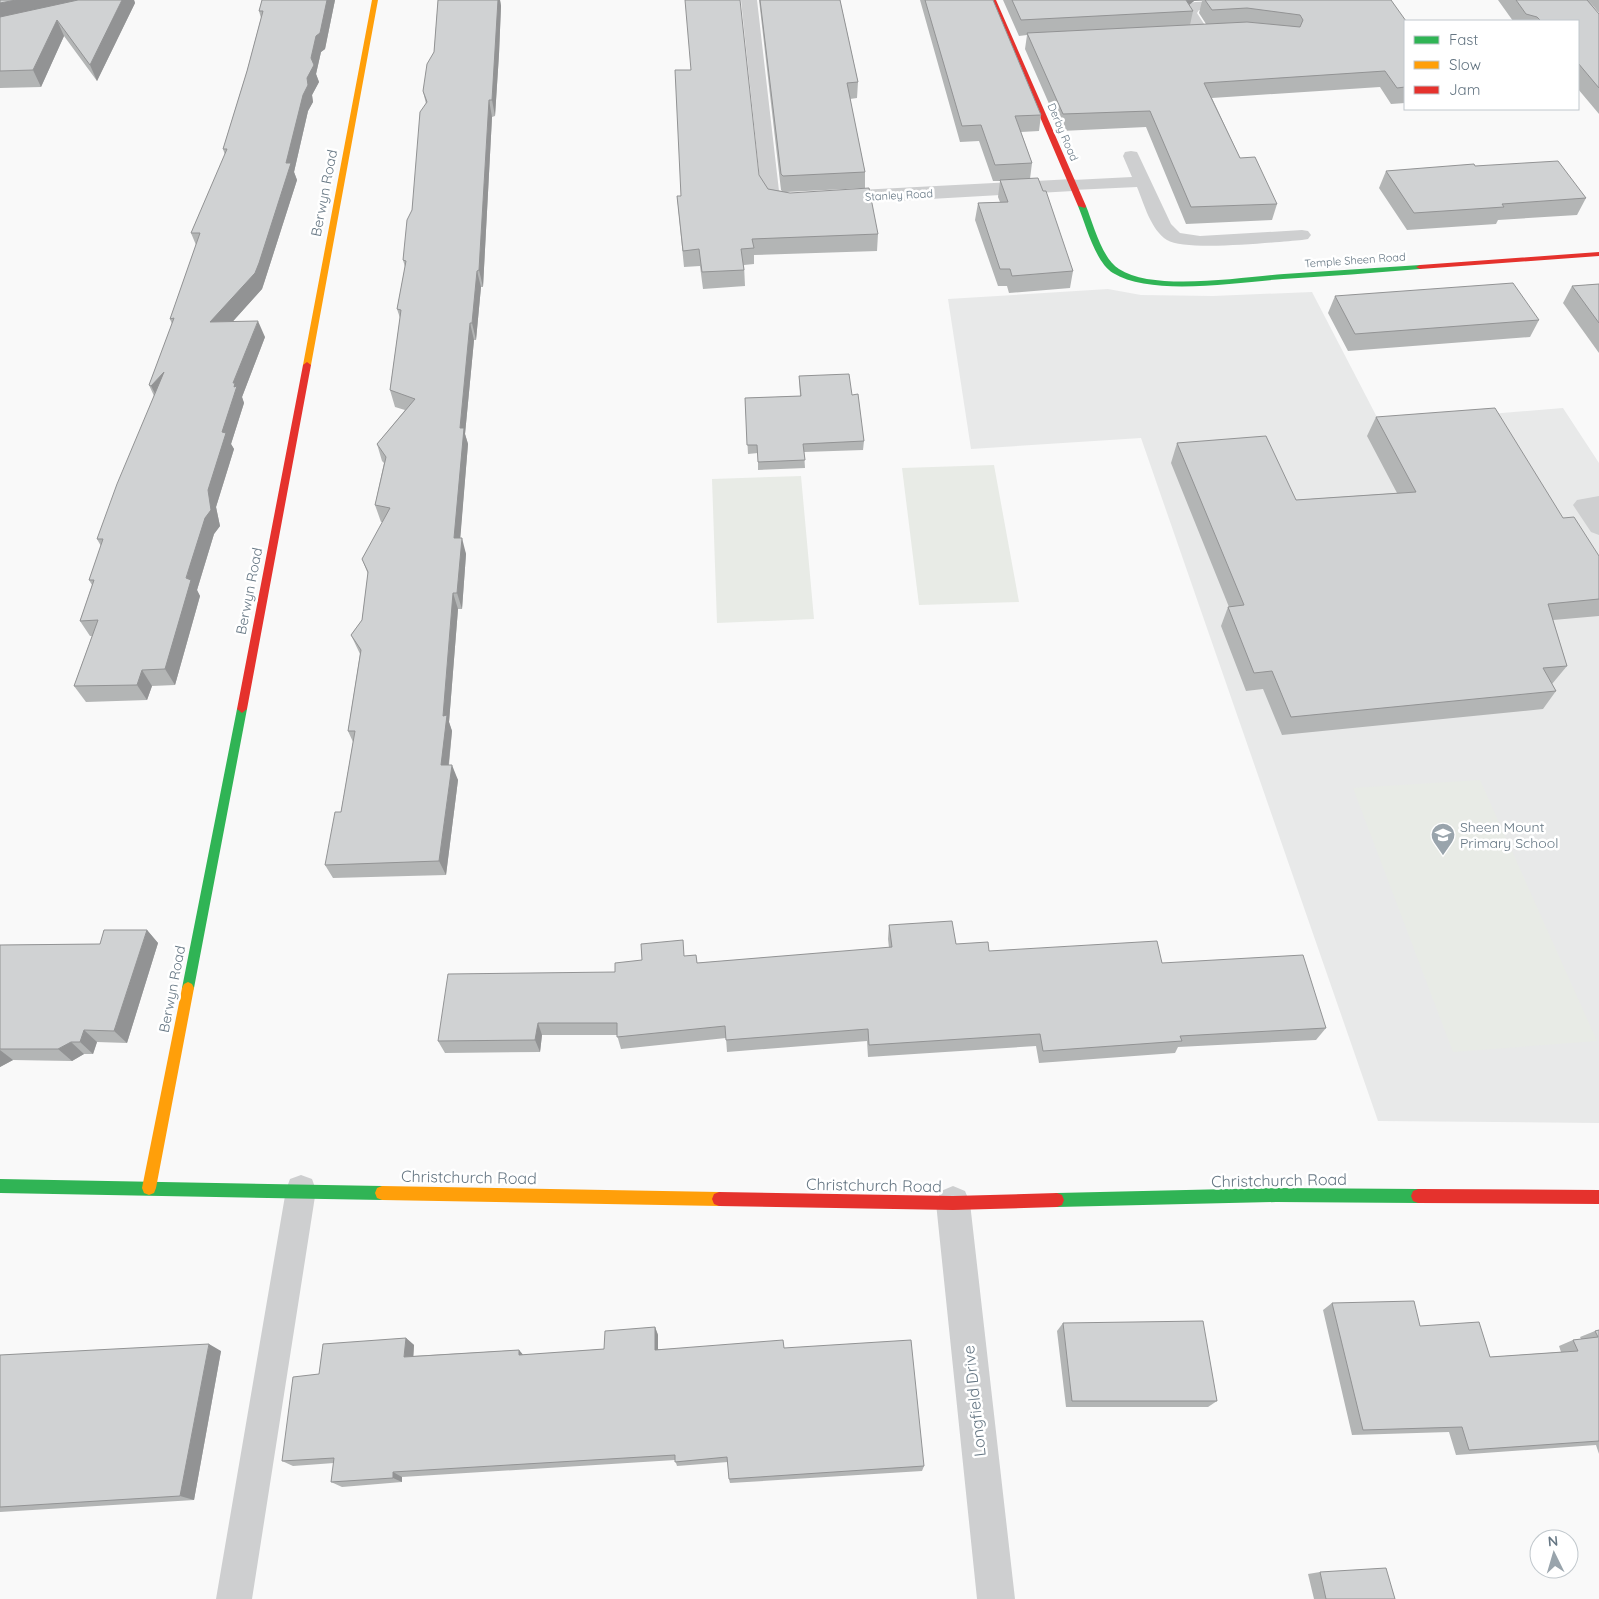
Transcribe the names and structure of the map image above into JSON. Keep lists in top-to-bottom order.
{
  "streets": {
    "street": [
      "Derby Road",
      "Berwyn Road",
      "Stanley Road",
      "Temple Sheen Road",
      "Christchurch Road",
      "Longfield Drive"
    ]
  },
  "crossings": [
    ["Derby Road", "Stanley Road"],
    ["Derby Road", "Temple Sheen Road"],
    ["Berwyn Road", "Christchurch Road"],
    ["Christchurch Road", "Longfield Drive"]
  ],
  "places": {
    "school or university": ["Sheen Mount Primary School"]
  },
  "legend": ["Fast", "Slow", "Jam"],
  "north": "top"
}
